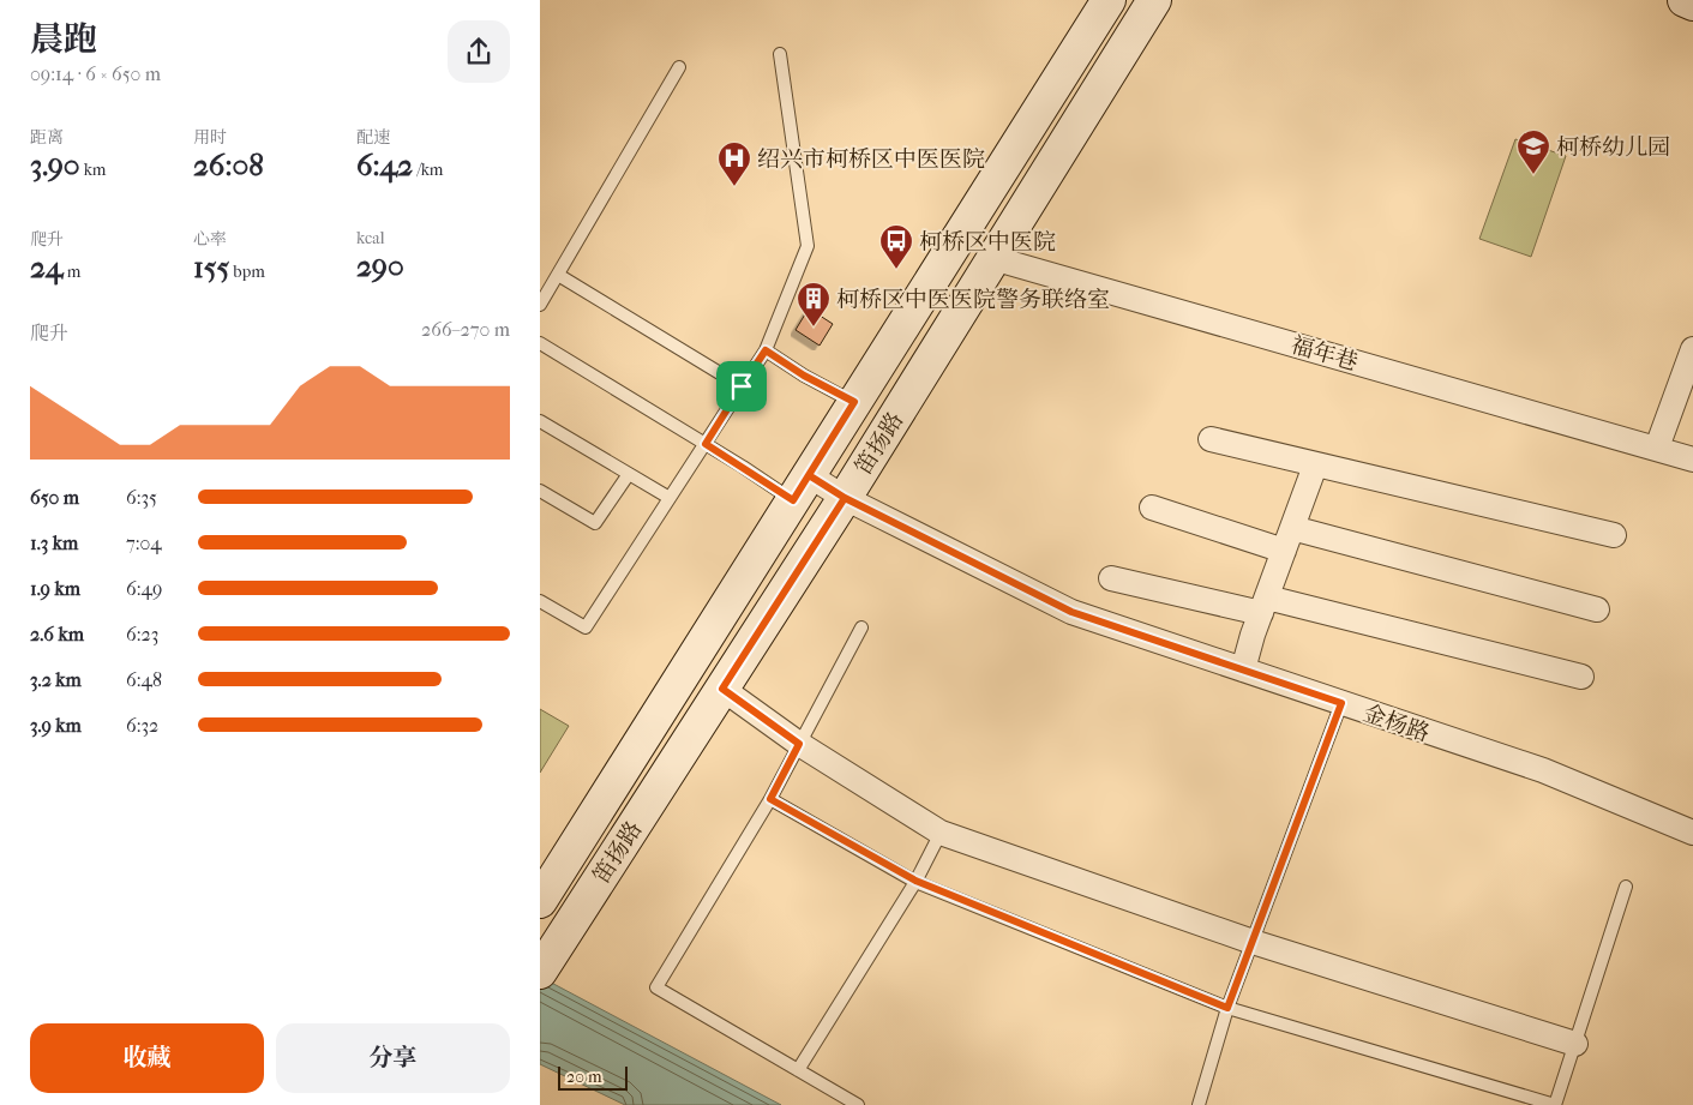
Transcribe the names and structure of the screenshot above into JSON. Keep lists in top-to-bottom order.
{
  "streets": {
    "street": ["福年巷", "笛扬路", "金杨路"]
  },
  "crossings": [
    ["福年巷", "笛扬路"],
    ["笛扬路", "金杨路"]
  ],
  "places": {
    "school or university": ["柯桥幼儿园"],
    "hospital": ["绍兴市柯桥区中医医院"],
    "bus stop": ["柯桥区中医院"],
    "building": ["柯桥区中医医院警务联络室"]
  },
  "scale_bar": "20 m",
  "page": {
    "heading": ["晨跑", "09:14 · 6 × 650 m"],
    "stats": [
      ["距离", "3.90 km"],
      ["用时", "26:08"],
      ["配速", "6:42 /km"],
      ["爬升", "24 m"],
      ["心率", "155 bpm"],
      ["kcal", "290"]
    ],
    "chart": ["爬升", "266–270 m"],
    "list": [
      {
        "name": "650 m",
        "note": "6:35"
      },
      {
        "name": "1.3 km",
        "note": "7:04"
      },
      {
        "name": "1.9 km",
        "note": "6:49"
      },
      {
        "name": "2.6 km",
        "note": "6:23"
      },
      {
        "name": "3.2 km",
        "note": "6:48"
      },
      {
        "name": "3.9 km",
        "note": "6:32"
      }
    ],
    "buttons": ["收藏", "分享"],
    "scale": "20 m"
  }
}
